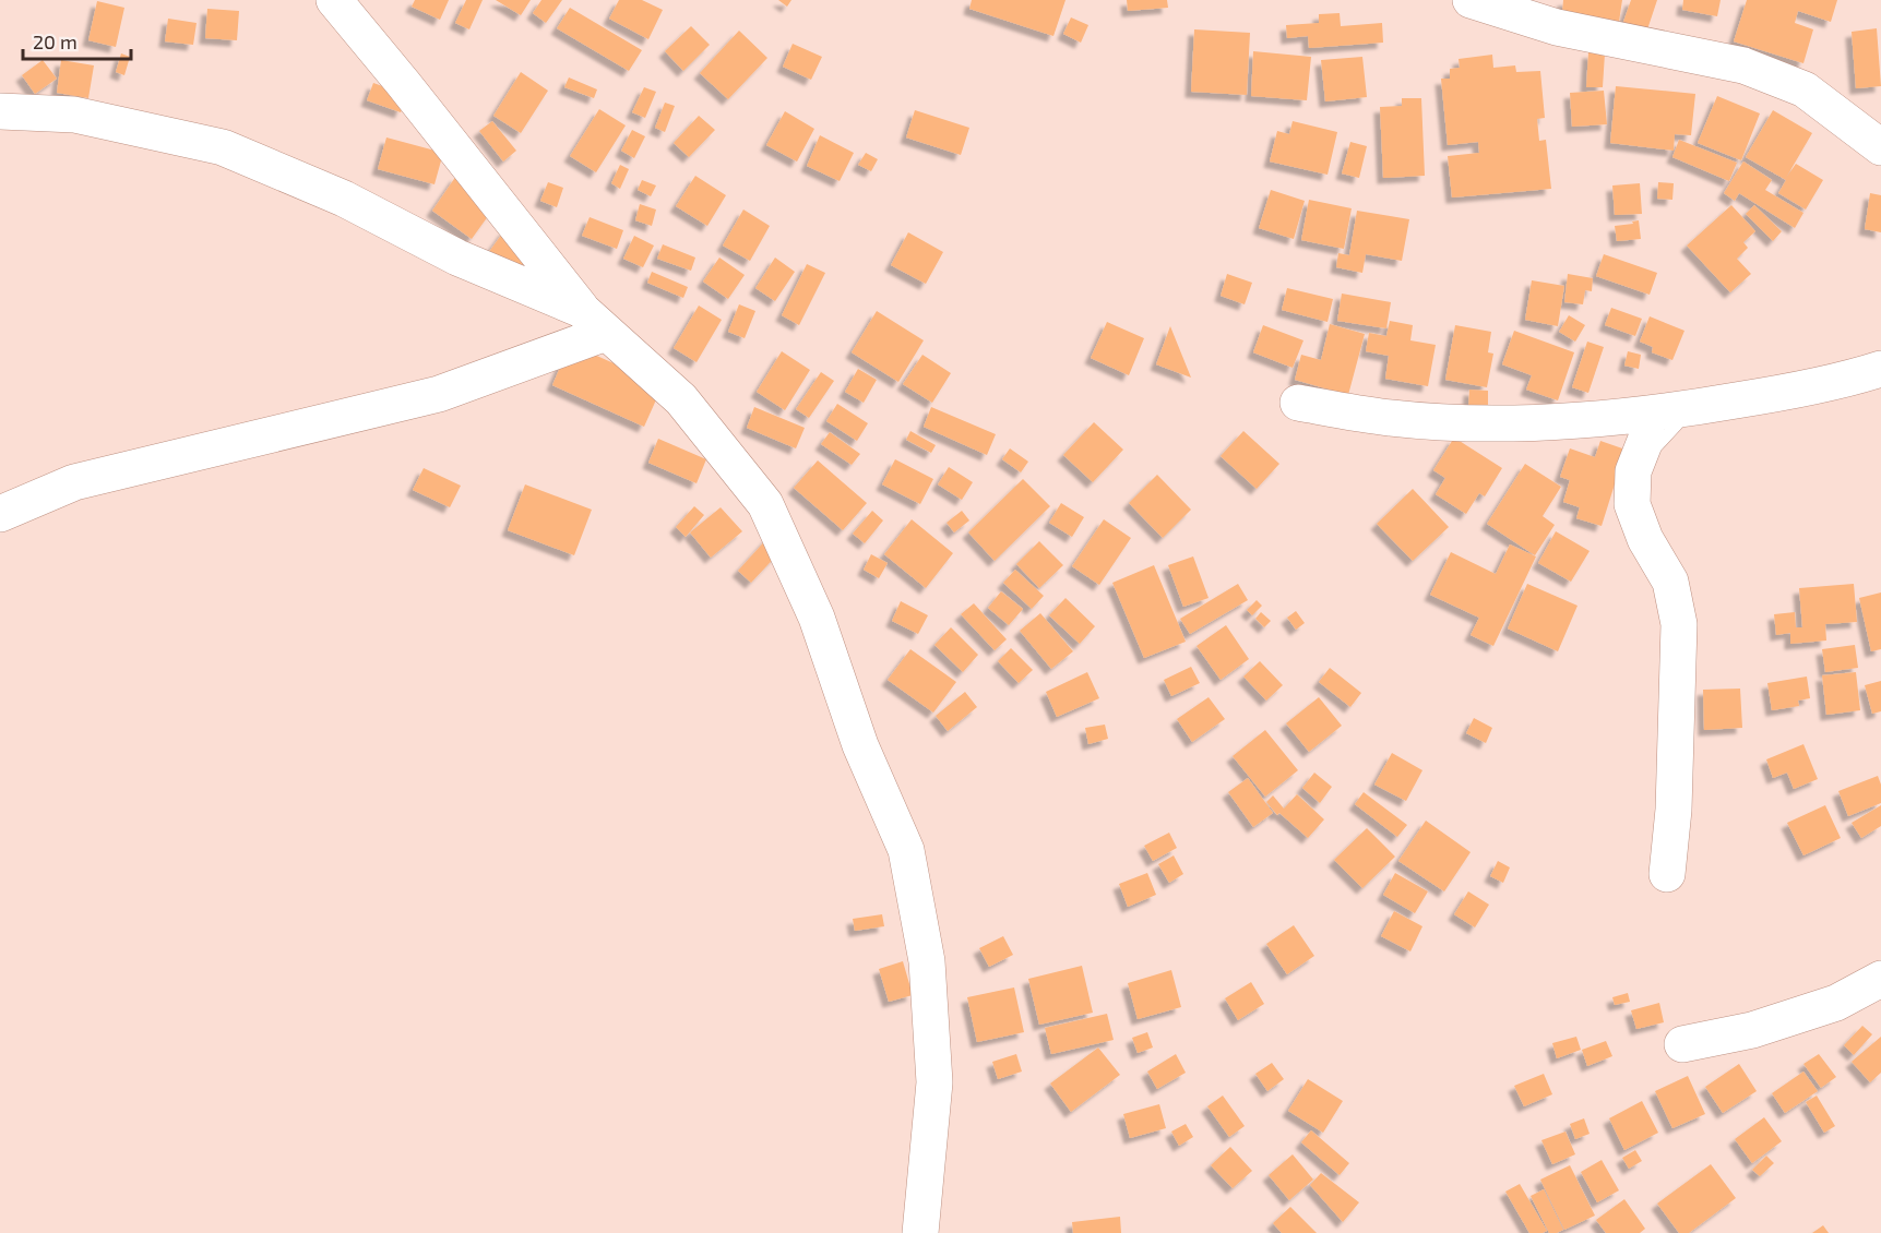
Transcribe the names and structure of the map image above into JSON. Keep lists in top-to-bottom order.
{
  "scale_bar": "20 m"
}
